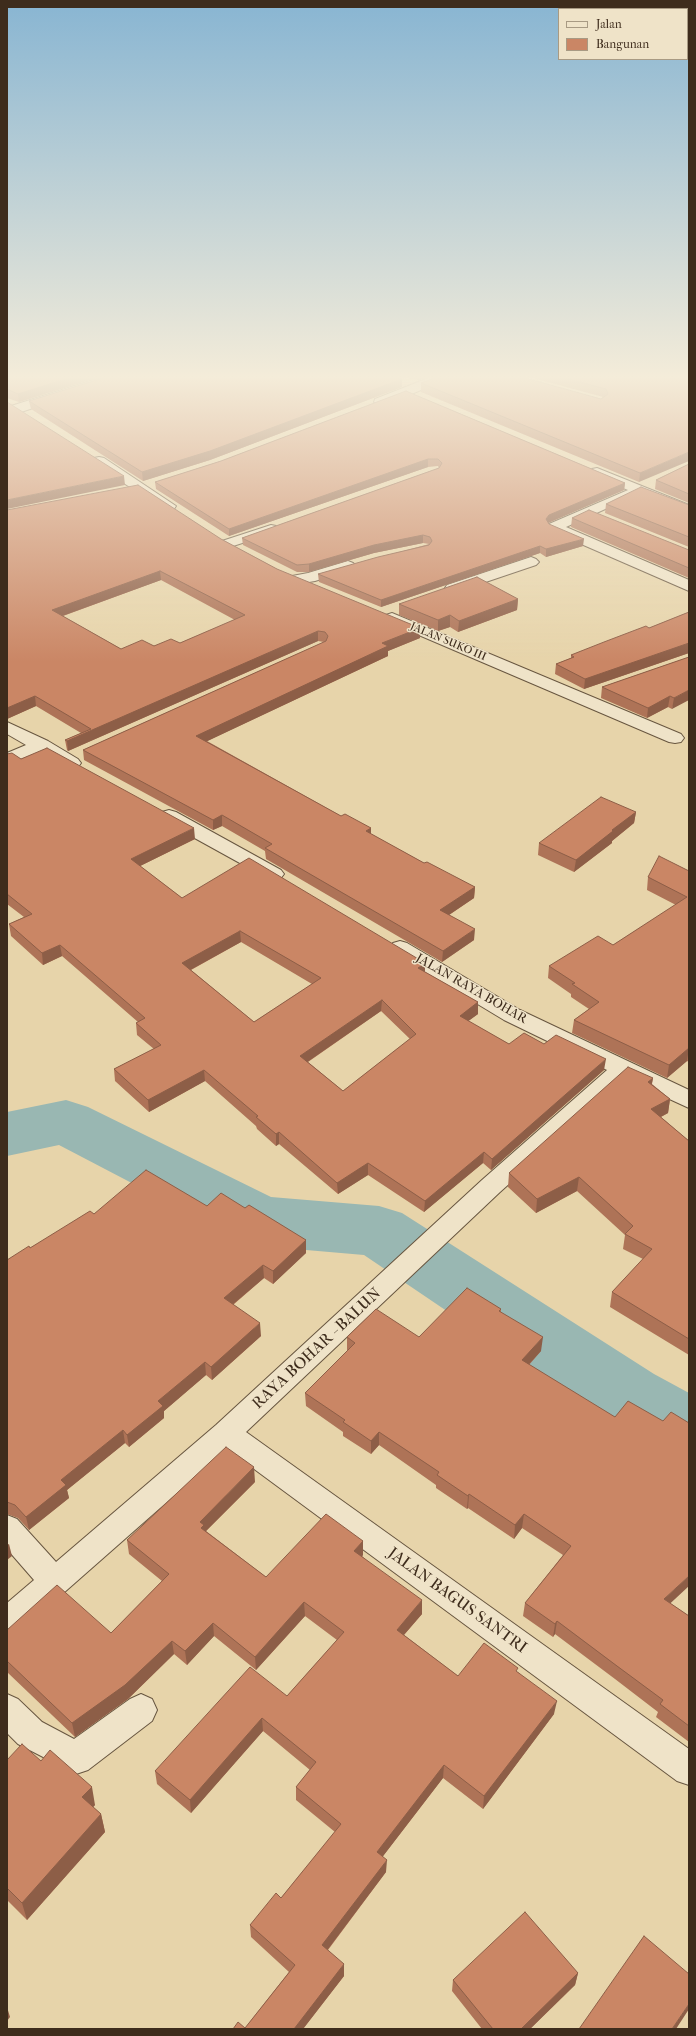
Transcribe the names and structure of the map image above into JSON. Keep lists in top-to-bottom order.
{
  "streets": {
    "street": [
      "JALAN SUKO III",
      "JALAN RAYA BOHAR",
      "RAYA BOHAR - BALUN",
      "JALAN BAGUS SANTRI"
    ]
  },
  "crossings": [
    ["JALAN RAYA BOHAR", "RAYA BOHAR - BALUN"],
    ["RAYA BOHAR - BALUN", "JALAN BAGUS SANTRI"]
  ],
  "legend": ["Jalan", "Bangunan"]
}
